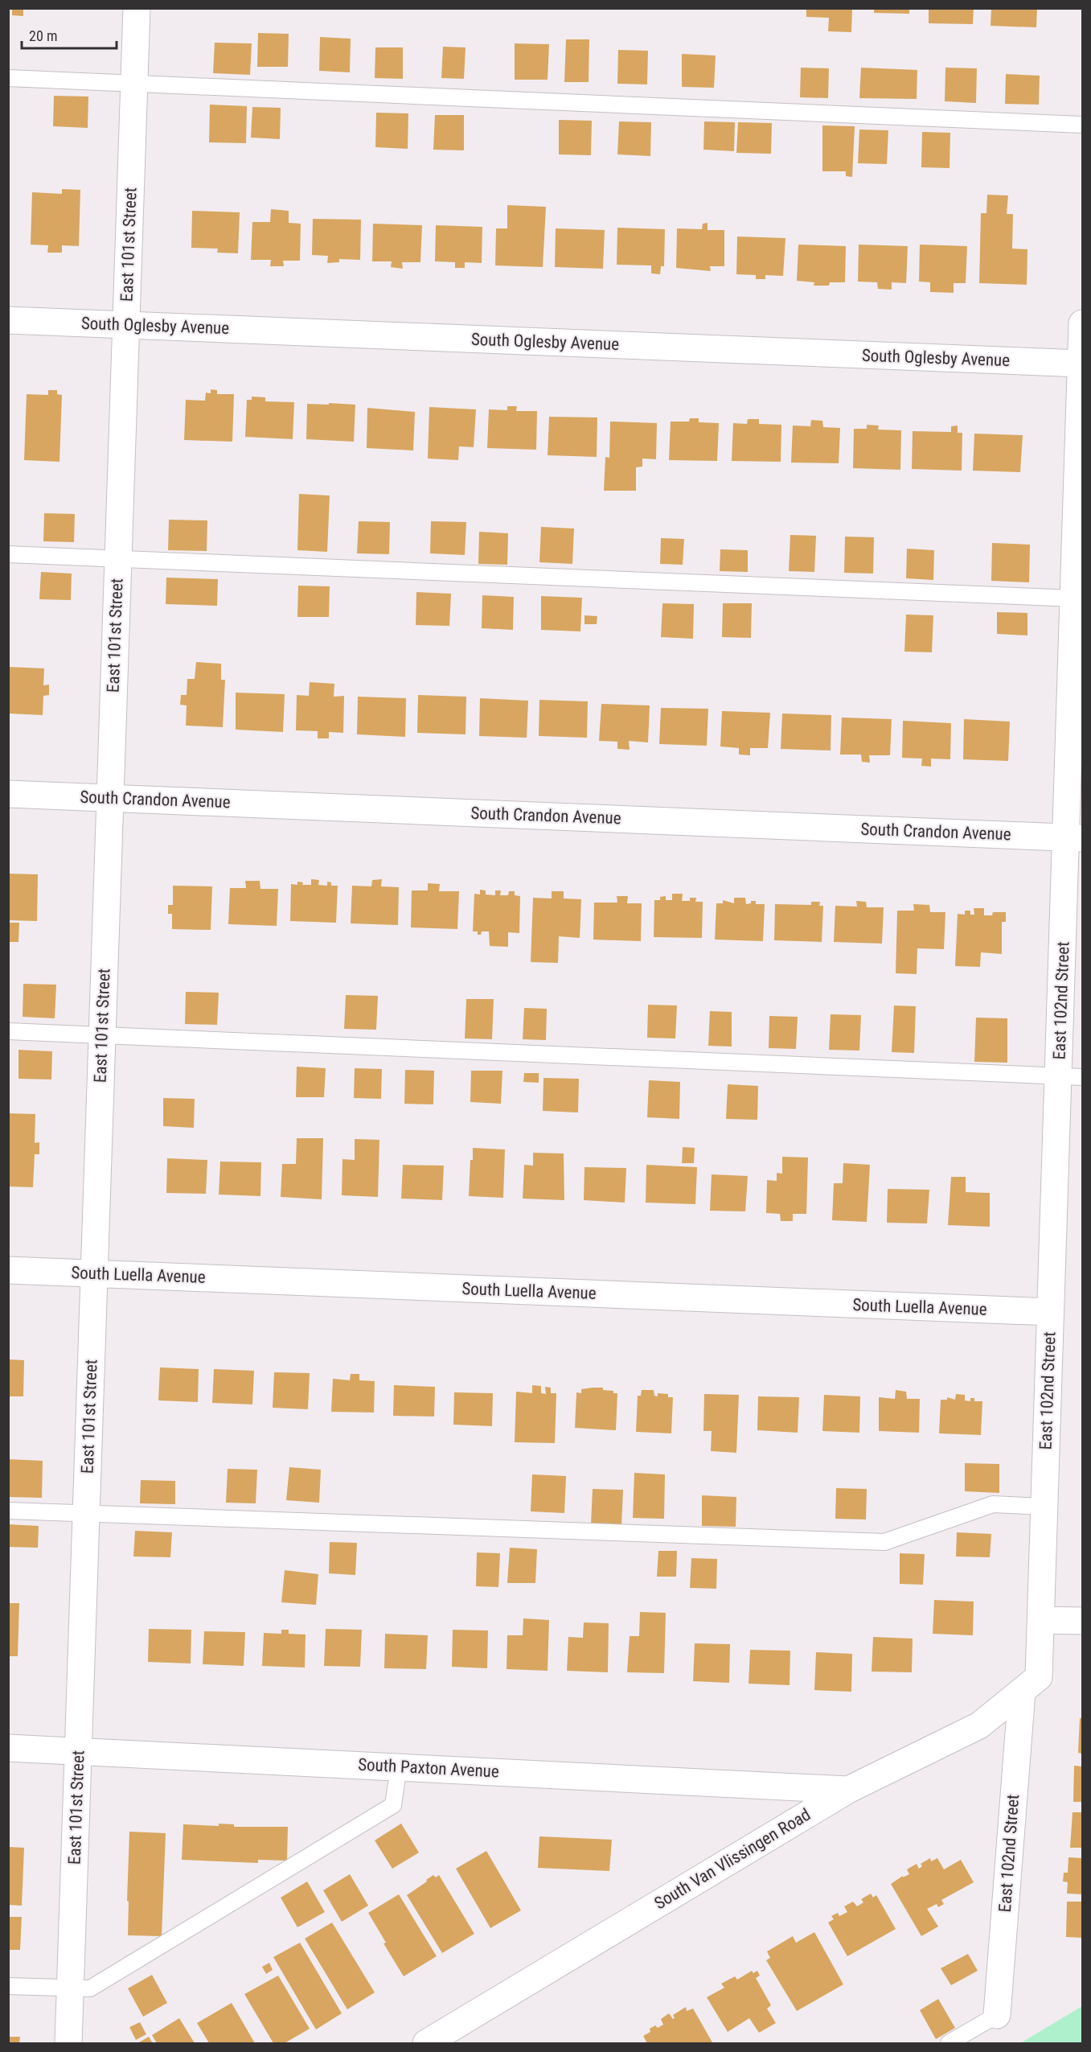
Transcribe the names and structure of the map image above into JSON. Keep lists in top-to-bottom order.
{
  "streets": {
    "street": [
      "East 101st Street",
      "South Oglesby Avenue",
      "South Crandon Avenue",
      "East 102nd Street",
      "South Luella Avenue",
      "South Paxton Avenue",
      "South Van Vlissingen Road"
    ]
  },
  "crossings": [
    ["East 101st Street", "South Oglesby Avenue"],
    ["East 101st Street", "South Crandon Avenue"],
    ["East 101st Street", "South Luella Avenue"],
    ["East 101st Street", "South Paxton Avenue"],
    ["South Oglesby Avenue", "East 102nd Street"],
    ["South Crandon Avenue", "East 102nd Street"],
    ["East 102nd Street", "South Luella Avenue"],
    ["East 102nd Street", "South Van Vlissingen Road"],
    ["South Paxton Avenue", "South Van Vlissingen Road"]
  ],
  "scale_bar": "20 m"
}
